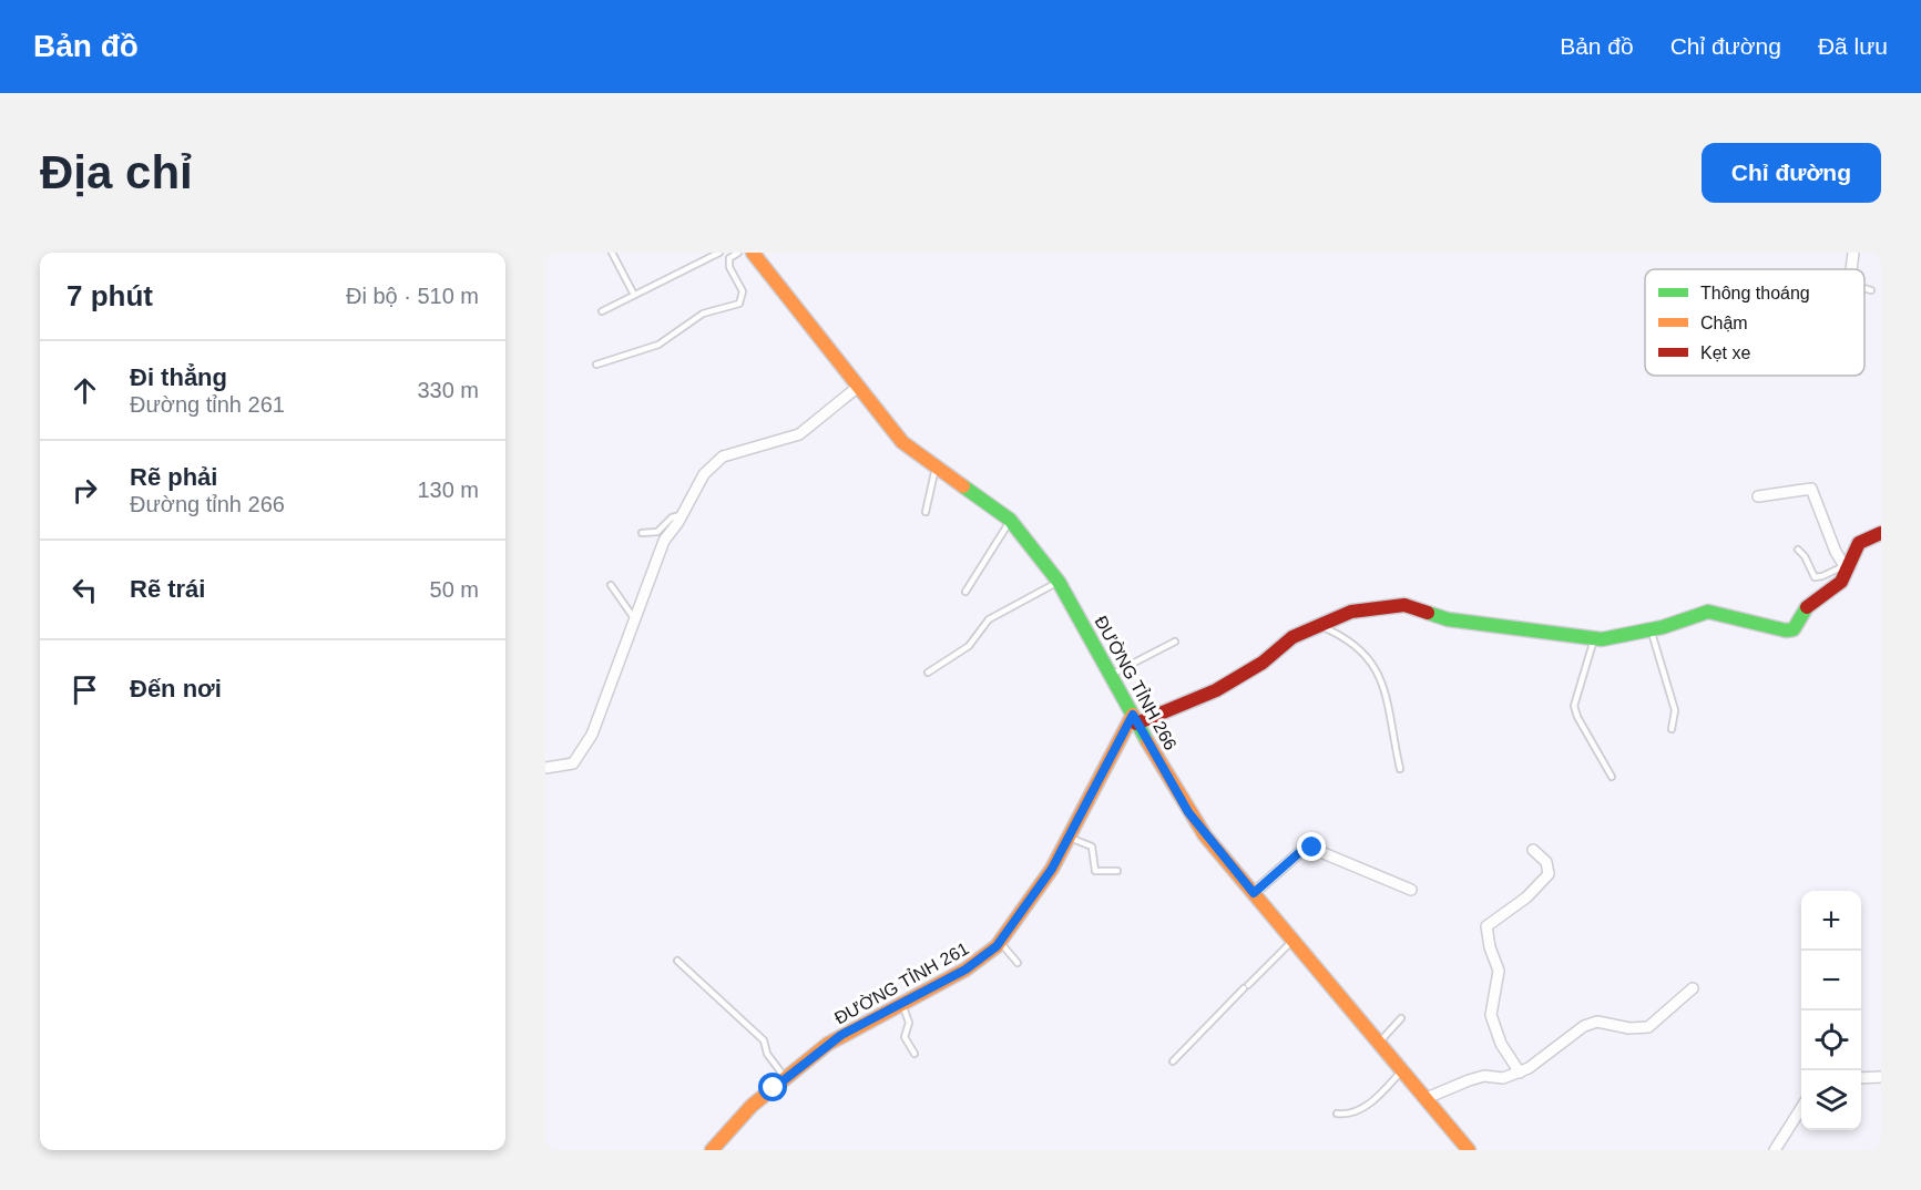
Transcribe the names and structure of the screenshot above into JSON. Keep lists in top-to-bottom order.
{
  "streets": {
    "main road": ["ĐƯỜNG TỈNH 266", "ĐƯỜNG TỈNH 261"]
  },
  "crossings": [
    ["ĐƯỜNG TỈNH 266", "ĐƯỜNG TỈNH 261"]
  ],
  "legend": ["Thông thoáng", "Chậm", "Kẹt xe"],
  "page": {
    "header": "Bản đồ",
    "nav": ["Bản đồ", "Chỉ đường", "Đã lưu"],
    "buttons": "Chỉ đường",
    "title": "Địa chỉ",
    "heading": ["7 phút", "Đi bộ · 510 m"],
    "list": [
      ["Đi thẳng", "Đường tỉnh 261", "330 m"],
      ["Rẽ phải", "Đường tỉnh 266", "130 m"],
      ["Rẽ trái", "50 m"],
      "Đến nơi"
    ],
    "map_buttons": ["+", "−"]
  }
}
